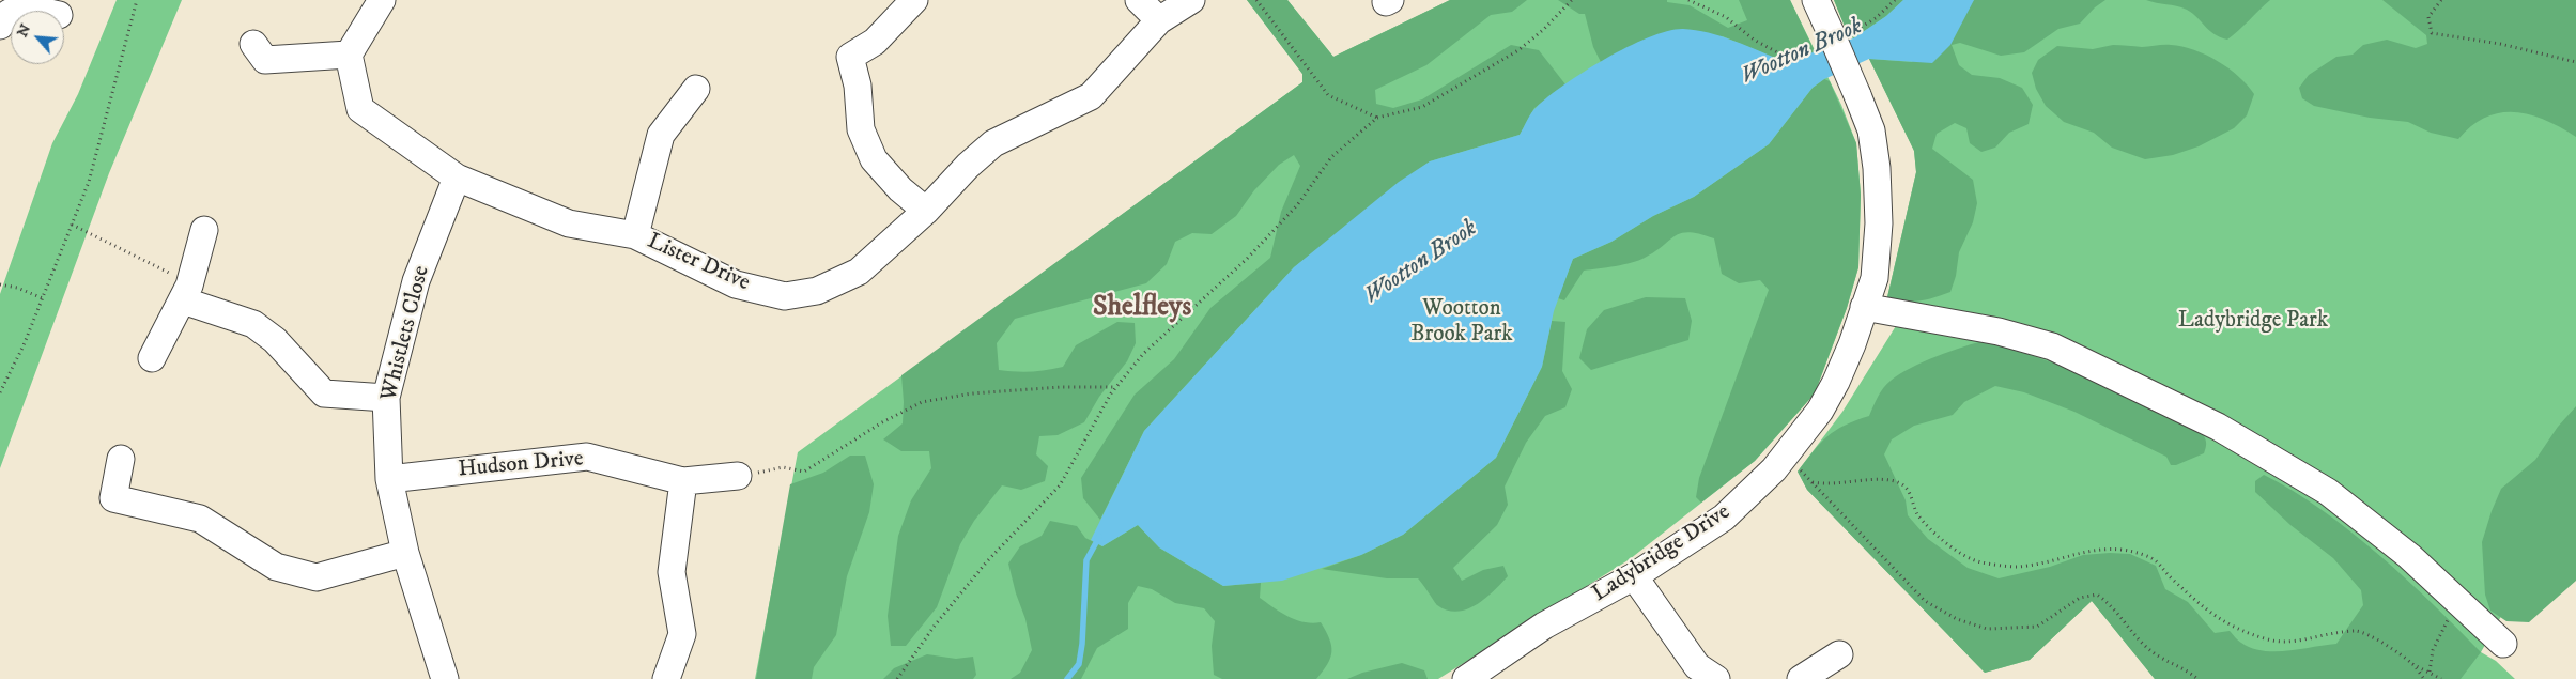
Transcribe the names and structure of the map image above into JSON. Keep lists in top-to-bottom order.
{
  "streets": {
    "street": [
      "Lister Drive",
      "Whistlets Close",
      "Hudson Drive",
      "Ladybridge Drive"
    ]
  },
  "crossings": [
    ["Lister Drive", "Whistlets Close"],
    ["Whistlets Close", "Hudson Drive"]
  ],
  "districts": ["Shelfleys"],
  "water": ["Wootton Brook"],
  "parks": ["Wootton Brook Park", "Ladybridge Park"],
  "north": "top left"
}
